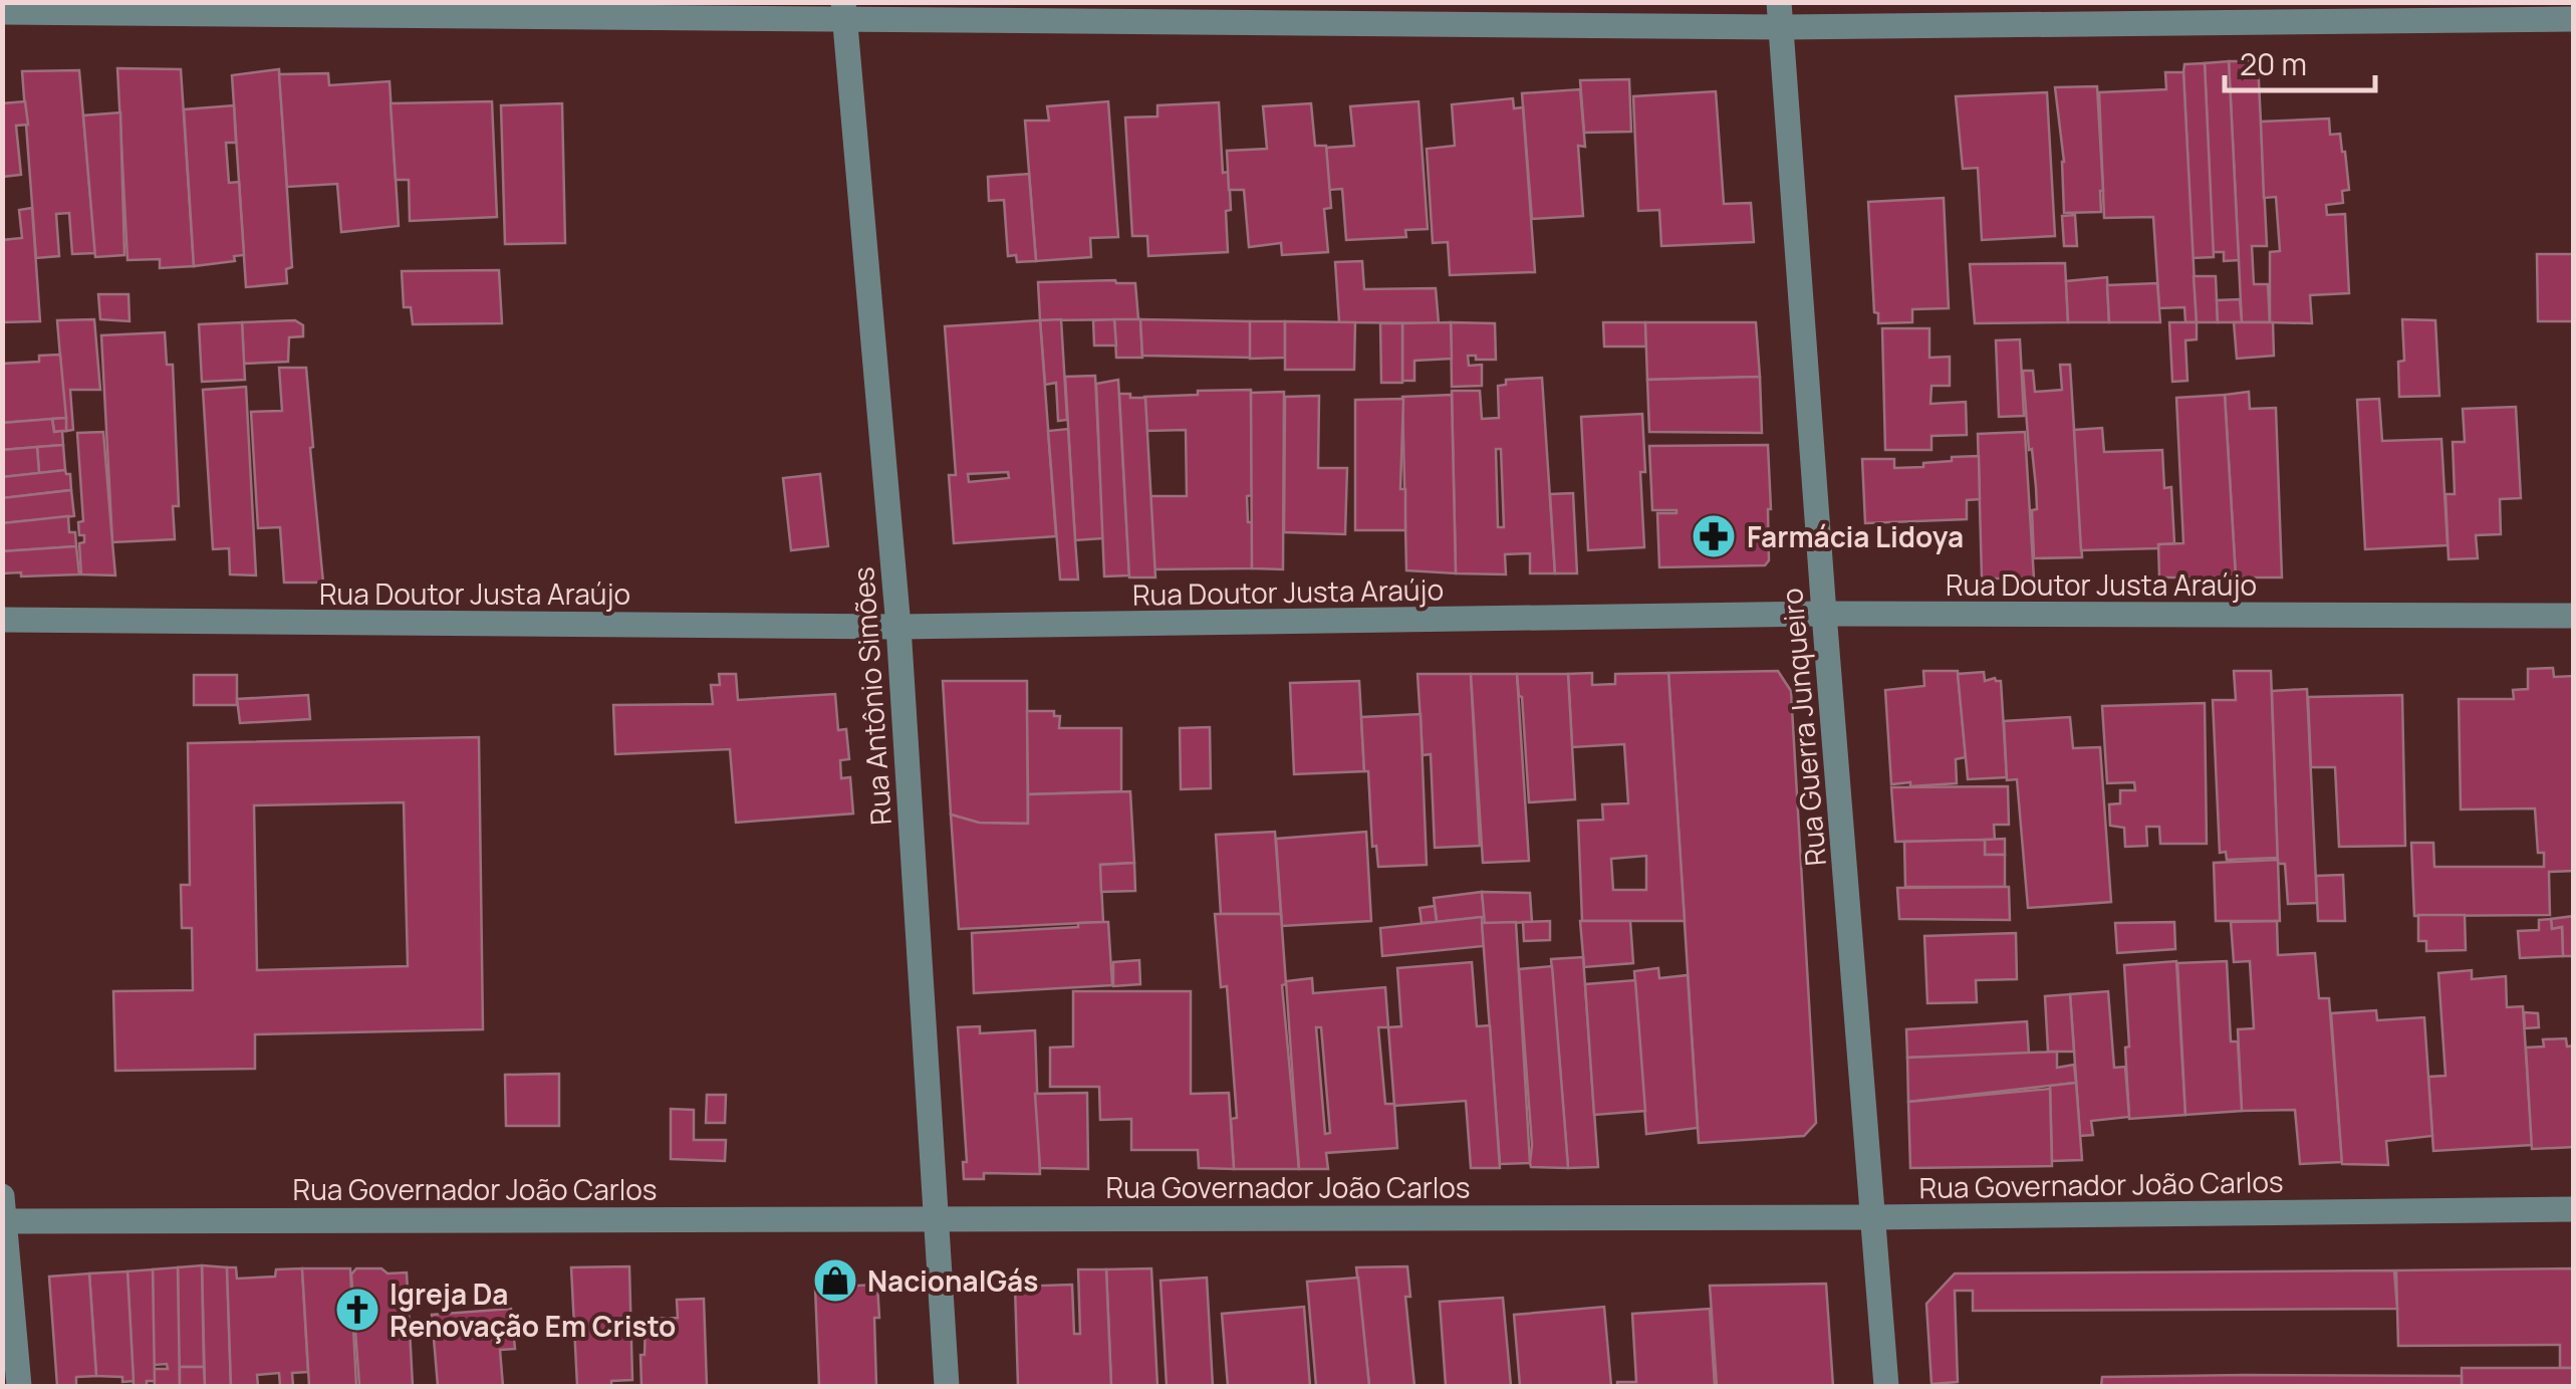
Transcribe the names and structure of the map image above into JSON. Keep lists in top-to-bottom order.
{
  "streets": {
    "street": [
      "Rua Doutor Justa Araújo",
      "Rua Antônio Simões",
      "Rua Guerra Junqueiro",
      "Rua Governador João Carlos"
    ]
  },
  "crossings": [
    ["Rua Doutor Justa Araújo", "Rua Antônio Simões"],
    ["Rua Doutor Justa Araújo", "Rua Guerra Junqueiro"],
    ["Rua Antônio Simões", "Rua Governador João Carlos"],
    ["Rua Guerra Junqueiro", "Rua Governador João Carlos"]
  ],
  "places": {
    "pharmacy": ["Farmácia Lidoya"],
    "shop": ["NacionalGás"],
    "church": ["Igreja Da Renovação Em Cristo"]
  },
  "scale_bar": "20 m"
}
